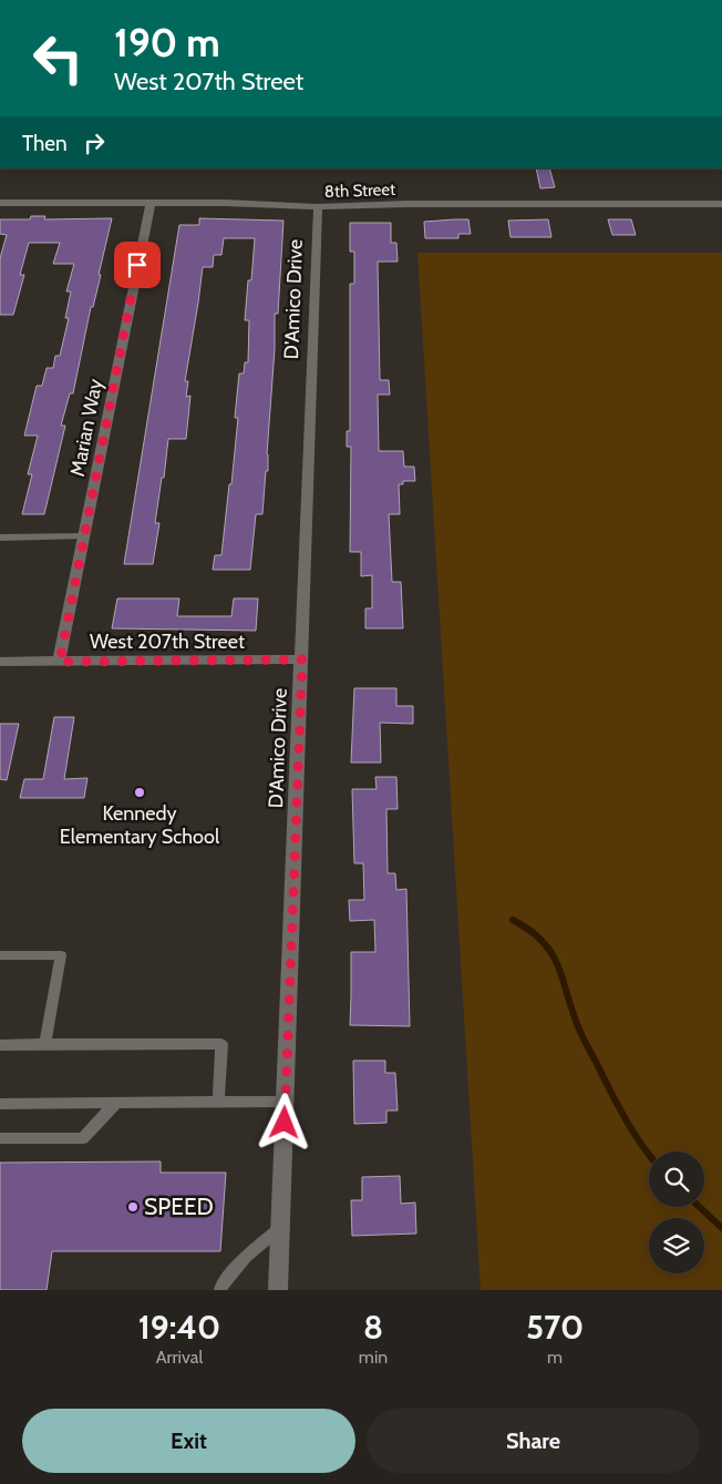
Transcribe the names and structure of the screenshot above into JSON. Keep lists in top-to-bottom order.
{
  "streets": {
    "street": [
      "8th Street",
      "D'Amico Drive",
      "Marian Way",
      "West 207th Street"
    ]
  },
  "crossings": [
    ["8th Street", "D'Amico Drive"],
    ["8th Street", "Marian Way"],
    ["D'Amico Drive", "West 207th Street"],
    ["Marian Way", "West 207th Street"]
  ],
  "places": ["Kennedy Elementary School", "SPEED"],
  "page": {
    "turn": ["190 m", "West 207th Street"],
    "then": "Then",
    "eta": [
      "19:40",
      "Arrival",
      "8",
      "min",
      "570",
      "m"
    ],
    "buttons": ["Exit", "Share"]
  }
}
